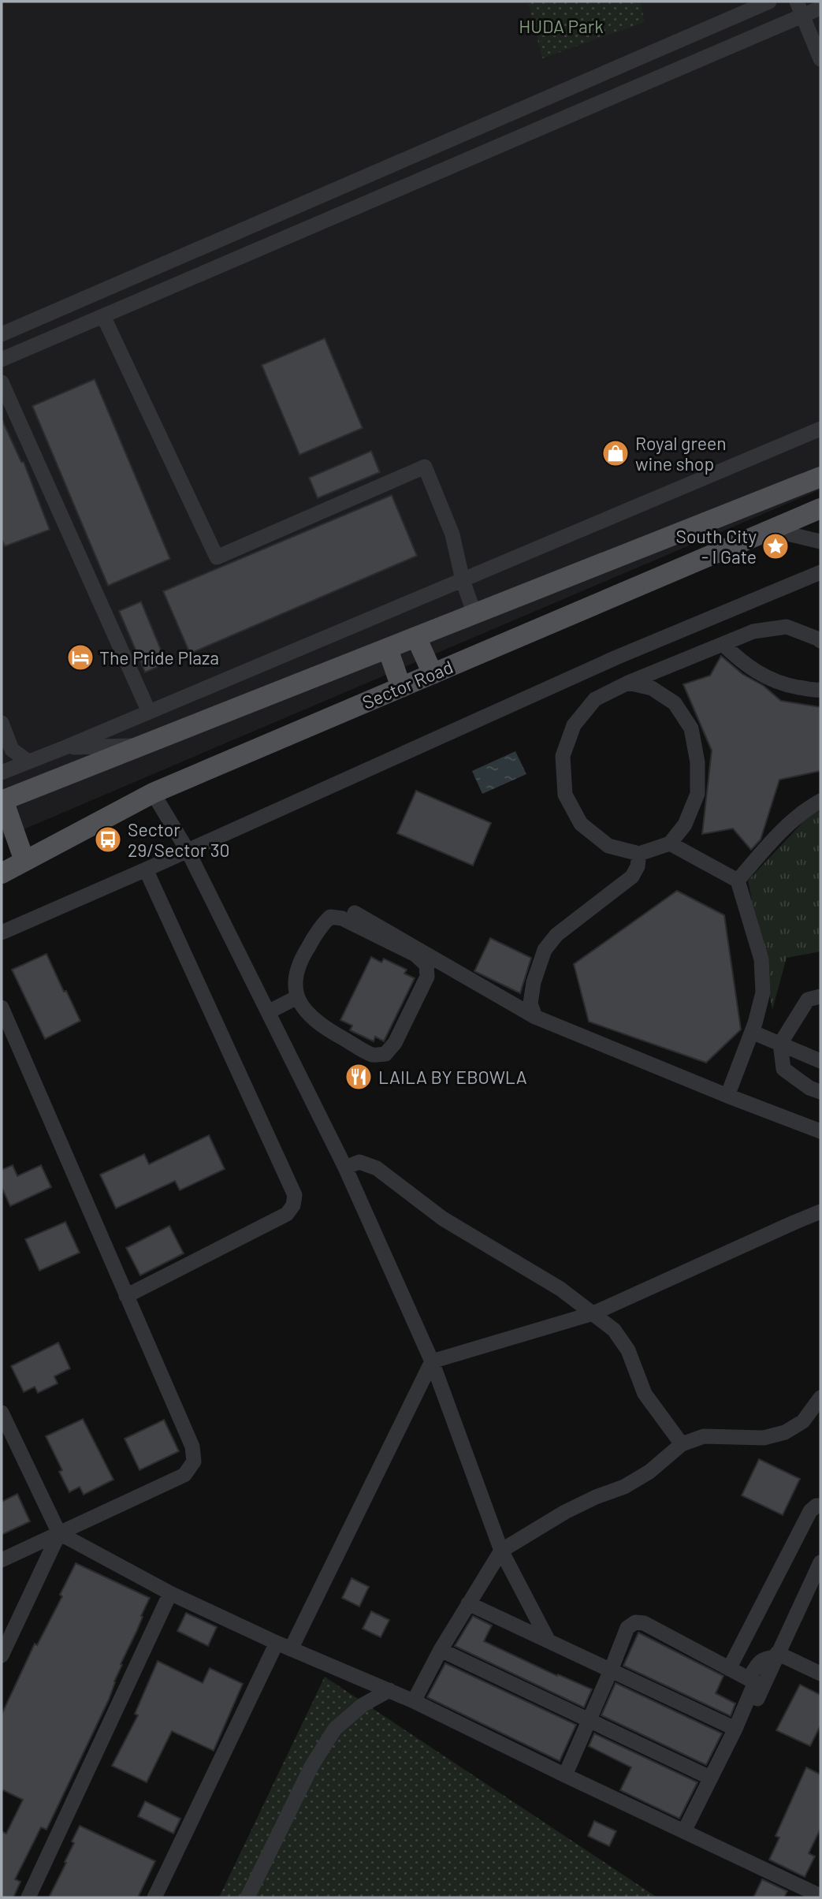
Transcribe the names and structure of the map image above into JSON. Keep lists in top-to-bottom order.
{
  "streets": {
    "main road": ["Sector Road"]
  },
  "parks": ["HUDA Park"],
  "places": {
    "shop": ["Royal green wine shop"],
    "place": ["South City - I Gate"],
    "hotel": ["The Pride Plaza"],
    "bus stop": ["Sector 29/Sector 30"],
    "restaurant": ["LAILA BY EBOWLA"]
  }
}
